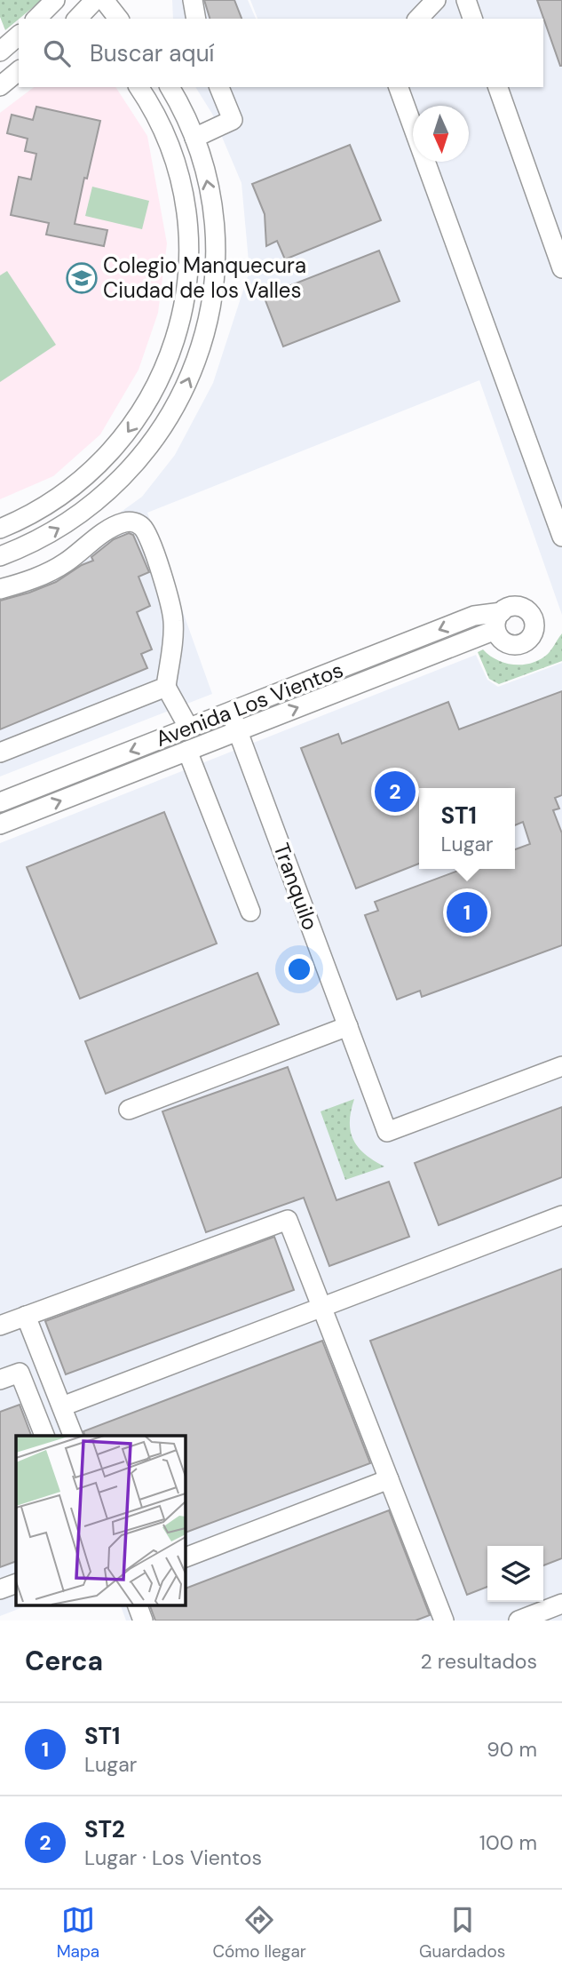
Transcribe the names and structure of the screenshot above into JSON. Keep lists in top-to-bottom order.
{
  "streets": {
    "street": ["Avenida Los Vientos", "Tranquilo"]
  },
  "crossings": [
    ["Avenida Los Vientos", "Tranquilo"]
  ],
  "places": {
    "school or university": ["Colegio Manquecura Ciudad de los Valles"]
  },
  "north": "bottom",
  "page": {
    "search": "Buscar aquí",
    "pins": ["2", "1"],
    "popup": ["ST1", "Lugar"],
    "heading": ["Cerca", "2 resultados"],
    "list": [
      {
        "mark": "1",
        "name": "ST1",
        "note": "Lugar",
        "value": "90 m"
      },
      {
        "mark": "2",
        "name": "ST2",
        "note": "Lugar · Los Vientos",
        "value": "100 m"
      }
    ],
    "nav": ["Mapa", "Cómo llegar", "Guardados"]
  }
}
